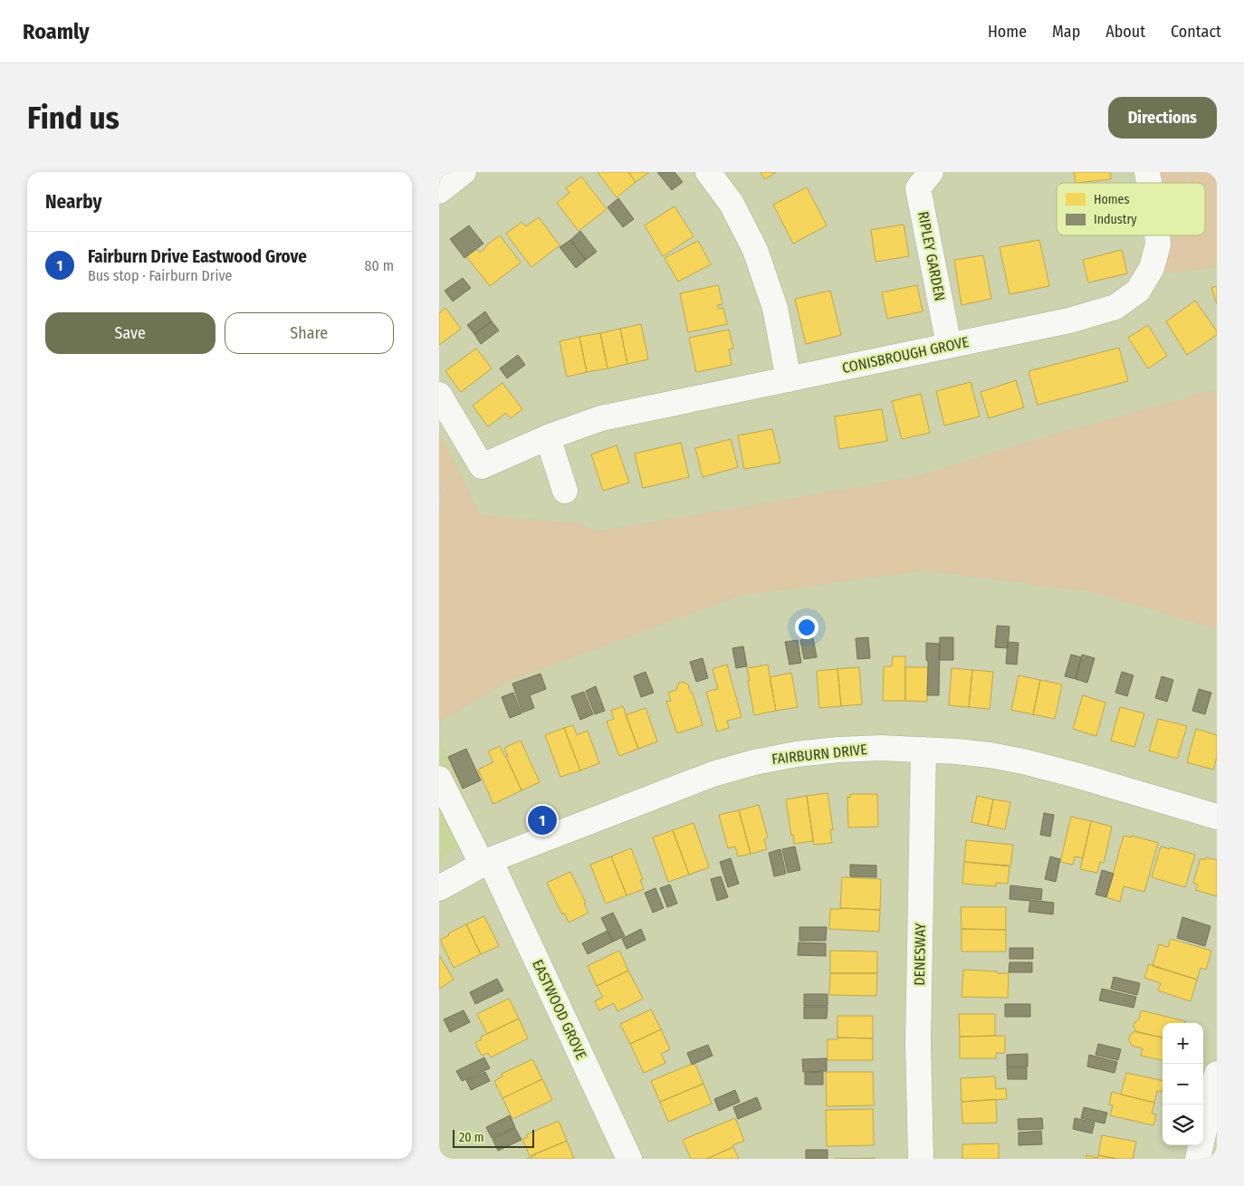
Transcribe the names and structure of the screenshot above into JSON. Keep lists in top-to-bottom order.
{
  "streets": {
    "street": [
      "RIPLEY GARDEN",
      "CONISBROUGH GROVE",
      "FAIRBURN DRIVE",
      "DENESWAY",
      "EASTWOOD GROVE"
    ]
  },
  "crossings": [
    ["RIPLEY GARDEN", "CONISBROUGH GROVE"],
    ["FAIRBURN DRIVE", "DENESWAY"],
    ["FAIRBURN DRIVE", "EASTWOOD GROVE"]
  ],
  "legend": ["Homes", "Industry"],
  "scale_bar": "20 m",
  "page": {
    "header": "Roamly",
    "nav": [
      "Home",
      "Map",
      "About",
      "Contact"
    ],
    "buttons": [
      "Directions",
      ["Save", "Share"]
    ],
    "title": "Find us",
    "heading": "Nearby",
    "list": [
      {
        "mark": "1",
        "name": "Fairburn Drive Eastwood Grove",
        "note": "Bus stop · Fairburn Drive",
        "value": "80 m"
      }
    ],
    "pins": "1",
    "map_buttons": ["+", "−"],
    "scale": "20 m"
  }
}
